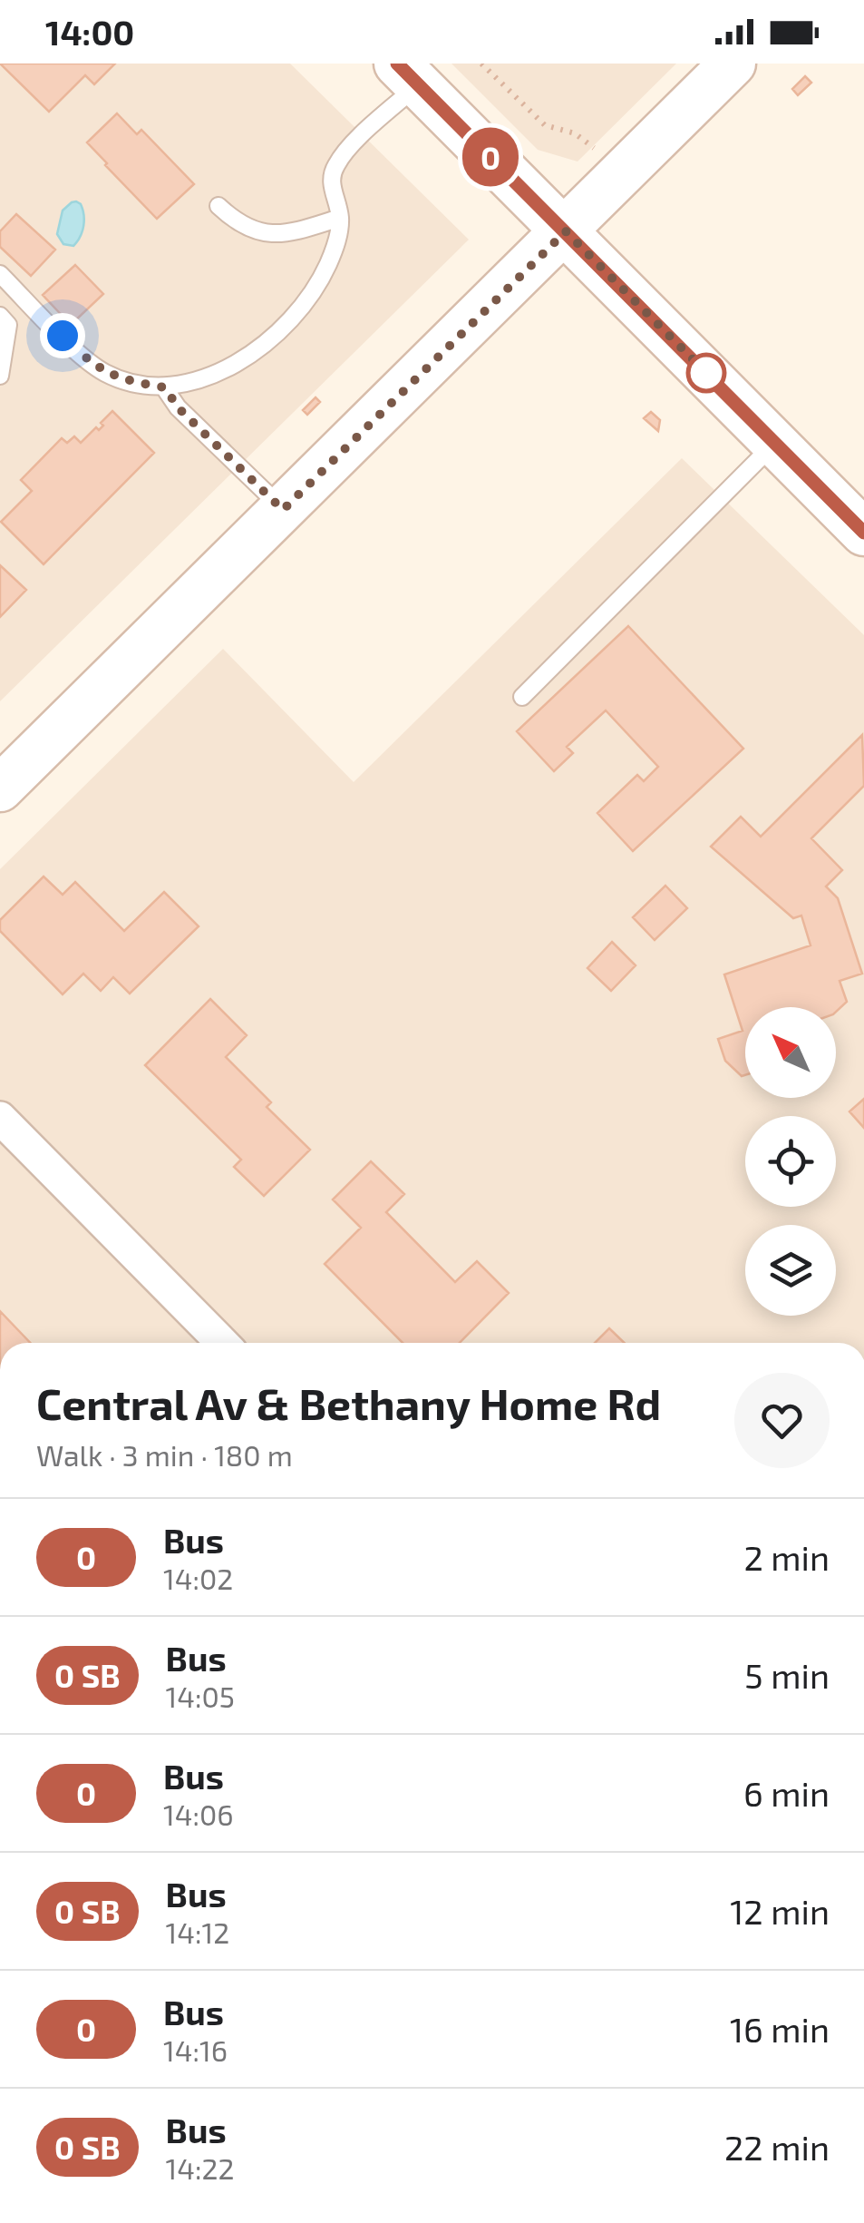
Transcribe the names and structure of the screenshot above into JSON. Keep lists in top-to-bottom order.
{
  "lines": ["bus line 0"],
  "north": "top left",
  "page": {
    "status": "14:00",
    "on_map": "0",
    "heading": ["Central Av & Bethany Home Rd", "Walk · 3 min · 180 m"],
    "list": [
      {
        "mark": "0",
        "name": "Bus",
        "note": "14:02",
        "value": "2 min"
      },
      {
        "mark": "0 SB",
        "name": "Bus",
        "note": "14:05",
        "value": "5 min"
      },
      {
        "mark": "0",
        "name": "Bus",
        "note": "14:06",
        "value": "6 min"
      },
      {
        "mark": "0 SB",
        "name": "Bus",
        "note": "14:12",
        "value": "12 min"
      },
      {
        "mark": "0",
        "name": "Bus",
        "note": "14:16",
        "value": "16 min"
      },
      {
        "mark": "0 SB",
        "name": "Bus",
        "note": "14:22",
        "value": "22 min"
      }
    ]
  }
}
